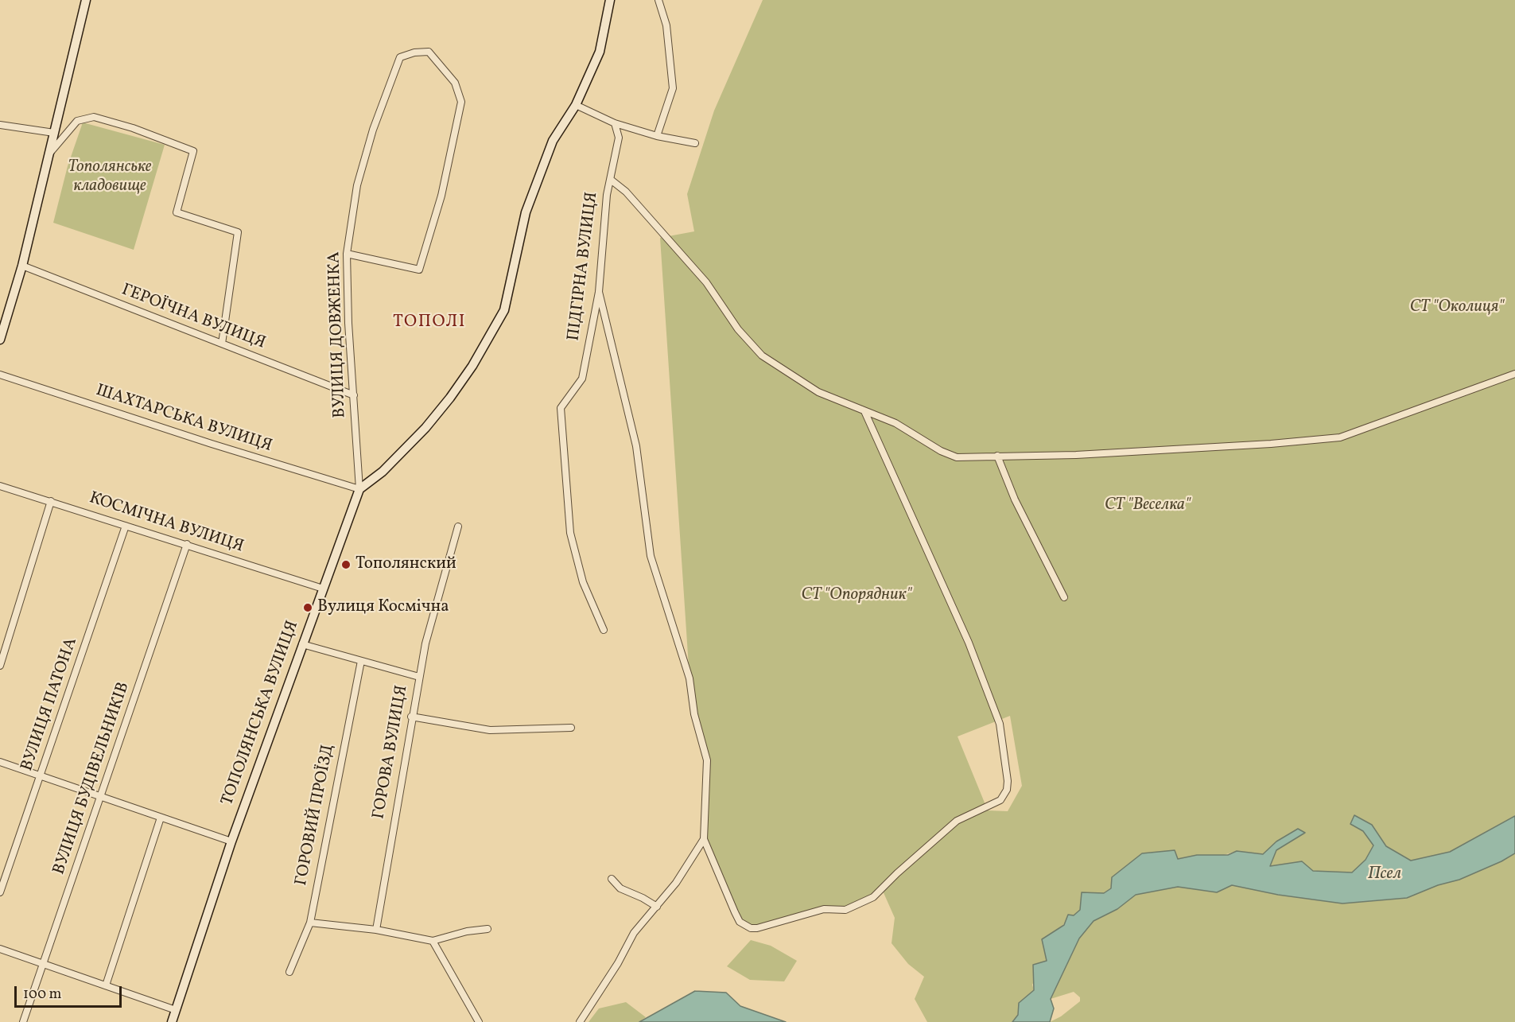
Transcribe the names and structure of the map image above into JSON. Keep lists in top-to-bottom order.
{
  "streets": {
    "street": [
      "ПІДГІРНА ВУЛИЦЯ",
      "ГЕРОЇЧНА ВУЛИЦЯ",
      "ВУЛИЦЯ ДОВЖЕНКА",
      "ШАХТАРСЬКА ВУЛИЦЯ",
      "КОСМІЧНА ВУЛИЦЯ",
      "ВУЛИЦЯ ПАТОНА",
      "ТОПОЛЯНСЬКА ВУЛИЦЯ",
      "ГОРОВА ВУЛИЦЯ",
      "ВУЛИЦЯ БУДІВЕЛЬНИКІВ",
      "ГОРОВИЙ ПРОЇЗД"
    ]
  },
  "crossings": [
    ["ГЕРОЇЧНА ВУЛИЦЯ", "ВУЛИЦЯ ДОВЖЕНКА"],
    ["ВУЛИЦЯ ДОВЖЕНКА", "ШАХТАРСЬКА ВУЛИЦЯ"],
    ["ВУЛИЦЯ ДОВЖЕНКА", "ТОПОЛЯНСЬКА ВУЛИЦЯ"],
    ["ШАХТАРСЬКА ВУЛИЦЯ", "ТОПОЛЯНСЬКА ВУЛИЦЯ"],
    ["КОСМІЧНА ВУЛИЦЯ", "ВУЛИЦЯ ПАТОНА"],
    ["КОСМІЧНА ВУЛИЦЯ", "ТОПОЛЯНСЬКА ВУЛИЦЯ"],
    ["КОСМІЧНА ВУЛИЦЯ", "ВУЛИЦЯ БУДІВЕЛЬНИКІВ"]
  ],
  "districts": ["ТОПОЛІ"],
  "water": ["Псел"],
  "parks": [
    "Тополянське кладовище",
    "СТ \"Околиця\"",
    "СТ \"Веселка\"",
    "СТ \"Опорядник\""
  ],
  "places": ["Тополянский", "Вулиця Космічна"],
  "scale_bar": "100 m"
}
